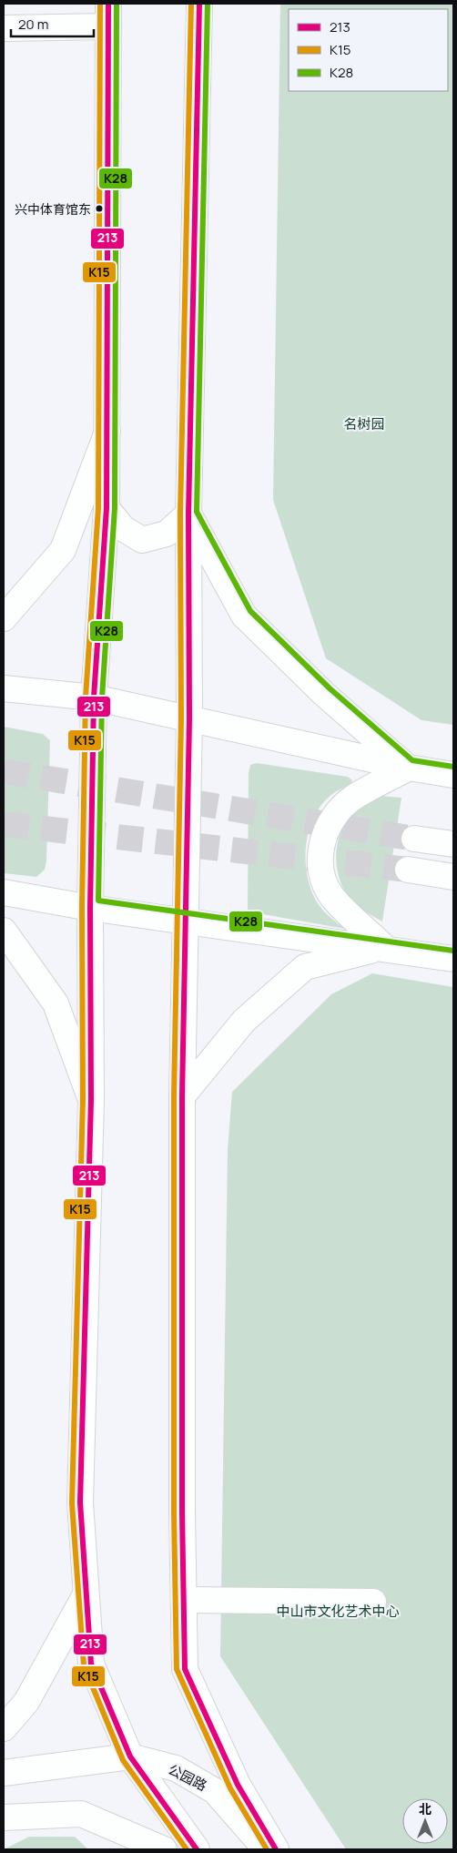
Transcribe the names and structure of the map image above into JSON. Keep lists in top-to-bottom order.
{
  "streets": {
    "main road": ["公园路"]
  },
  "parks": ["名树园", "中山市文化艺术中心"],
  "places": ["兴中体育馆东"],
  "lines": ["transit line 213", "transit line K15", "transit line K28"],
  "legend": ["213", "K15", "K28"],
  "scale_bar": "20 m",
  "north": "top"
}
